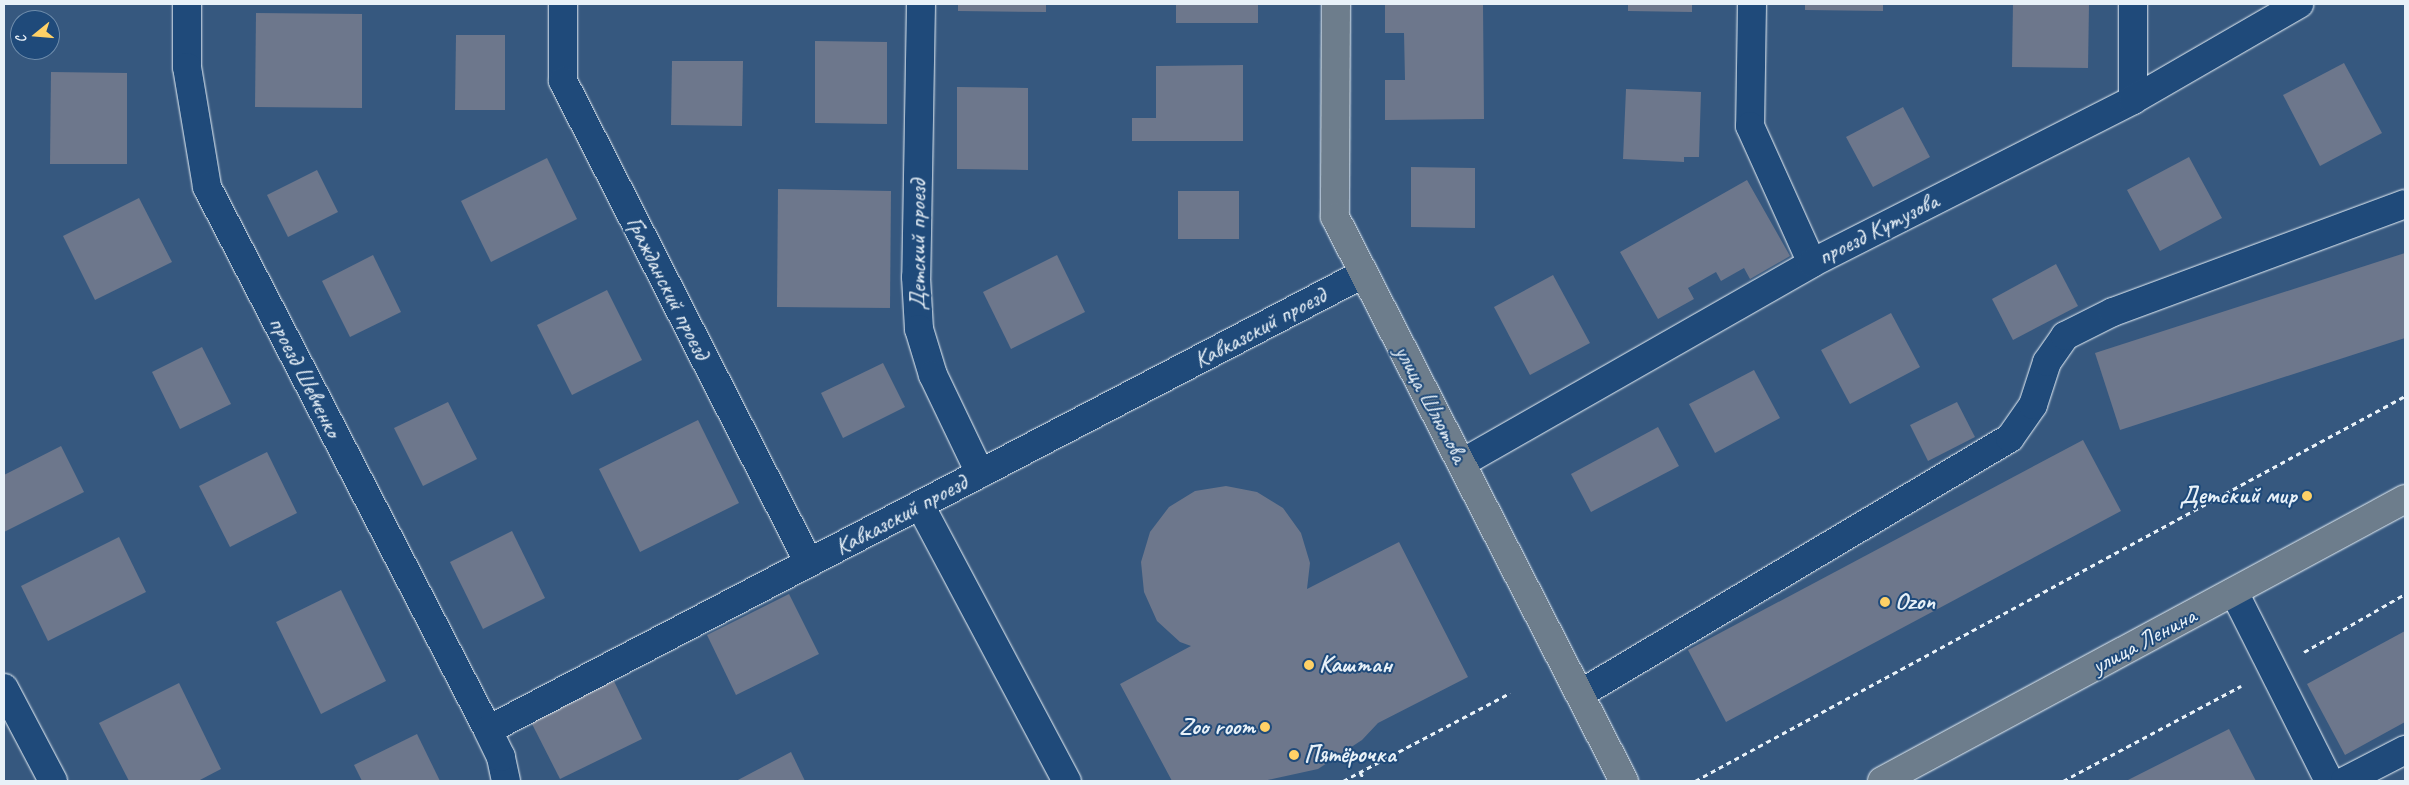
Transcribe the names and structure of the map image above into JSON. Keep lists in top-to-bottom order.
{
  "streets": {
    "main road": ["улица Шлютова", "улица Ленина"],
    "street": [
      "проезд Кутузова",
      "Детский проезд",
      "Гражданский проезд",
      "Кавказский проезд",
      "проезд Шевченко"
    ]
  },
  "crossings": [
    ["проезд Кутузова", "улица Шлютова"],
    ["Детский проезд", "Кавказский проезд"],
    ["Гражданский проезд", "Кавказский проезд"],
    ["Кавказский проезд", "проезд Шевченко"],
    ["Кавказский проезд", "улица Шлютова"]
  ],
  "places": [
    "Детский мир",
    "Ozon",
    "Каштан",
    "Zoo room",
    "Пятёрочка"
  ],
  "north": "left"
}
